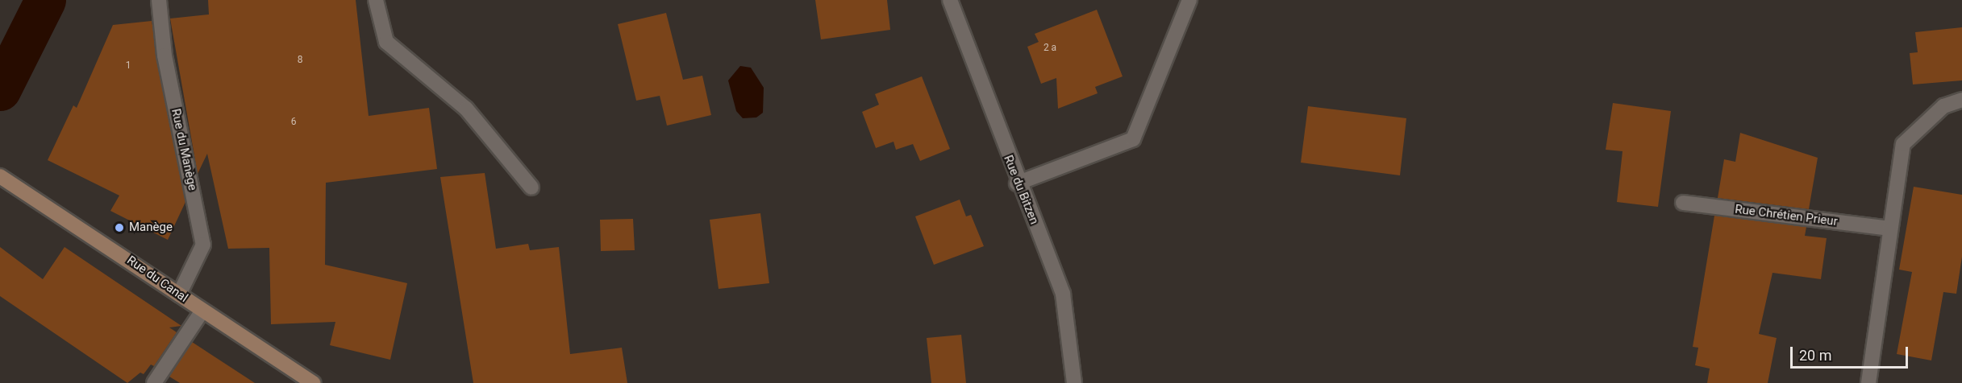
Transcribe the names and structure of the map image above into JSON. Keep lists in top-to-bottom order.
{
  "streets": {
    "main road": ["Rue du Canal"],
    "street": ["Rue du Manège", "Rue du Bitzen", "Rue Chrétien Prieur"]
  },
  "crossings": [
    ["Rue du Manège", "Rue du Canal"]
  ],
  "places": ["Manège"],
  "house_numbers": [
    "2 a",
    "8",
    "1",
    "6"
  ],
  "scale_bar": "20 m"
}
